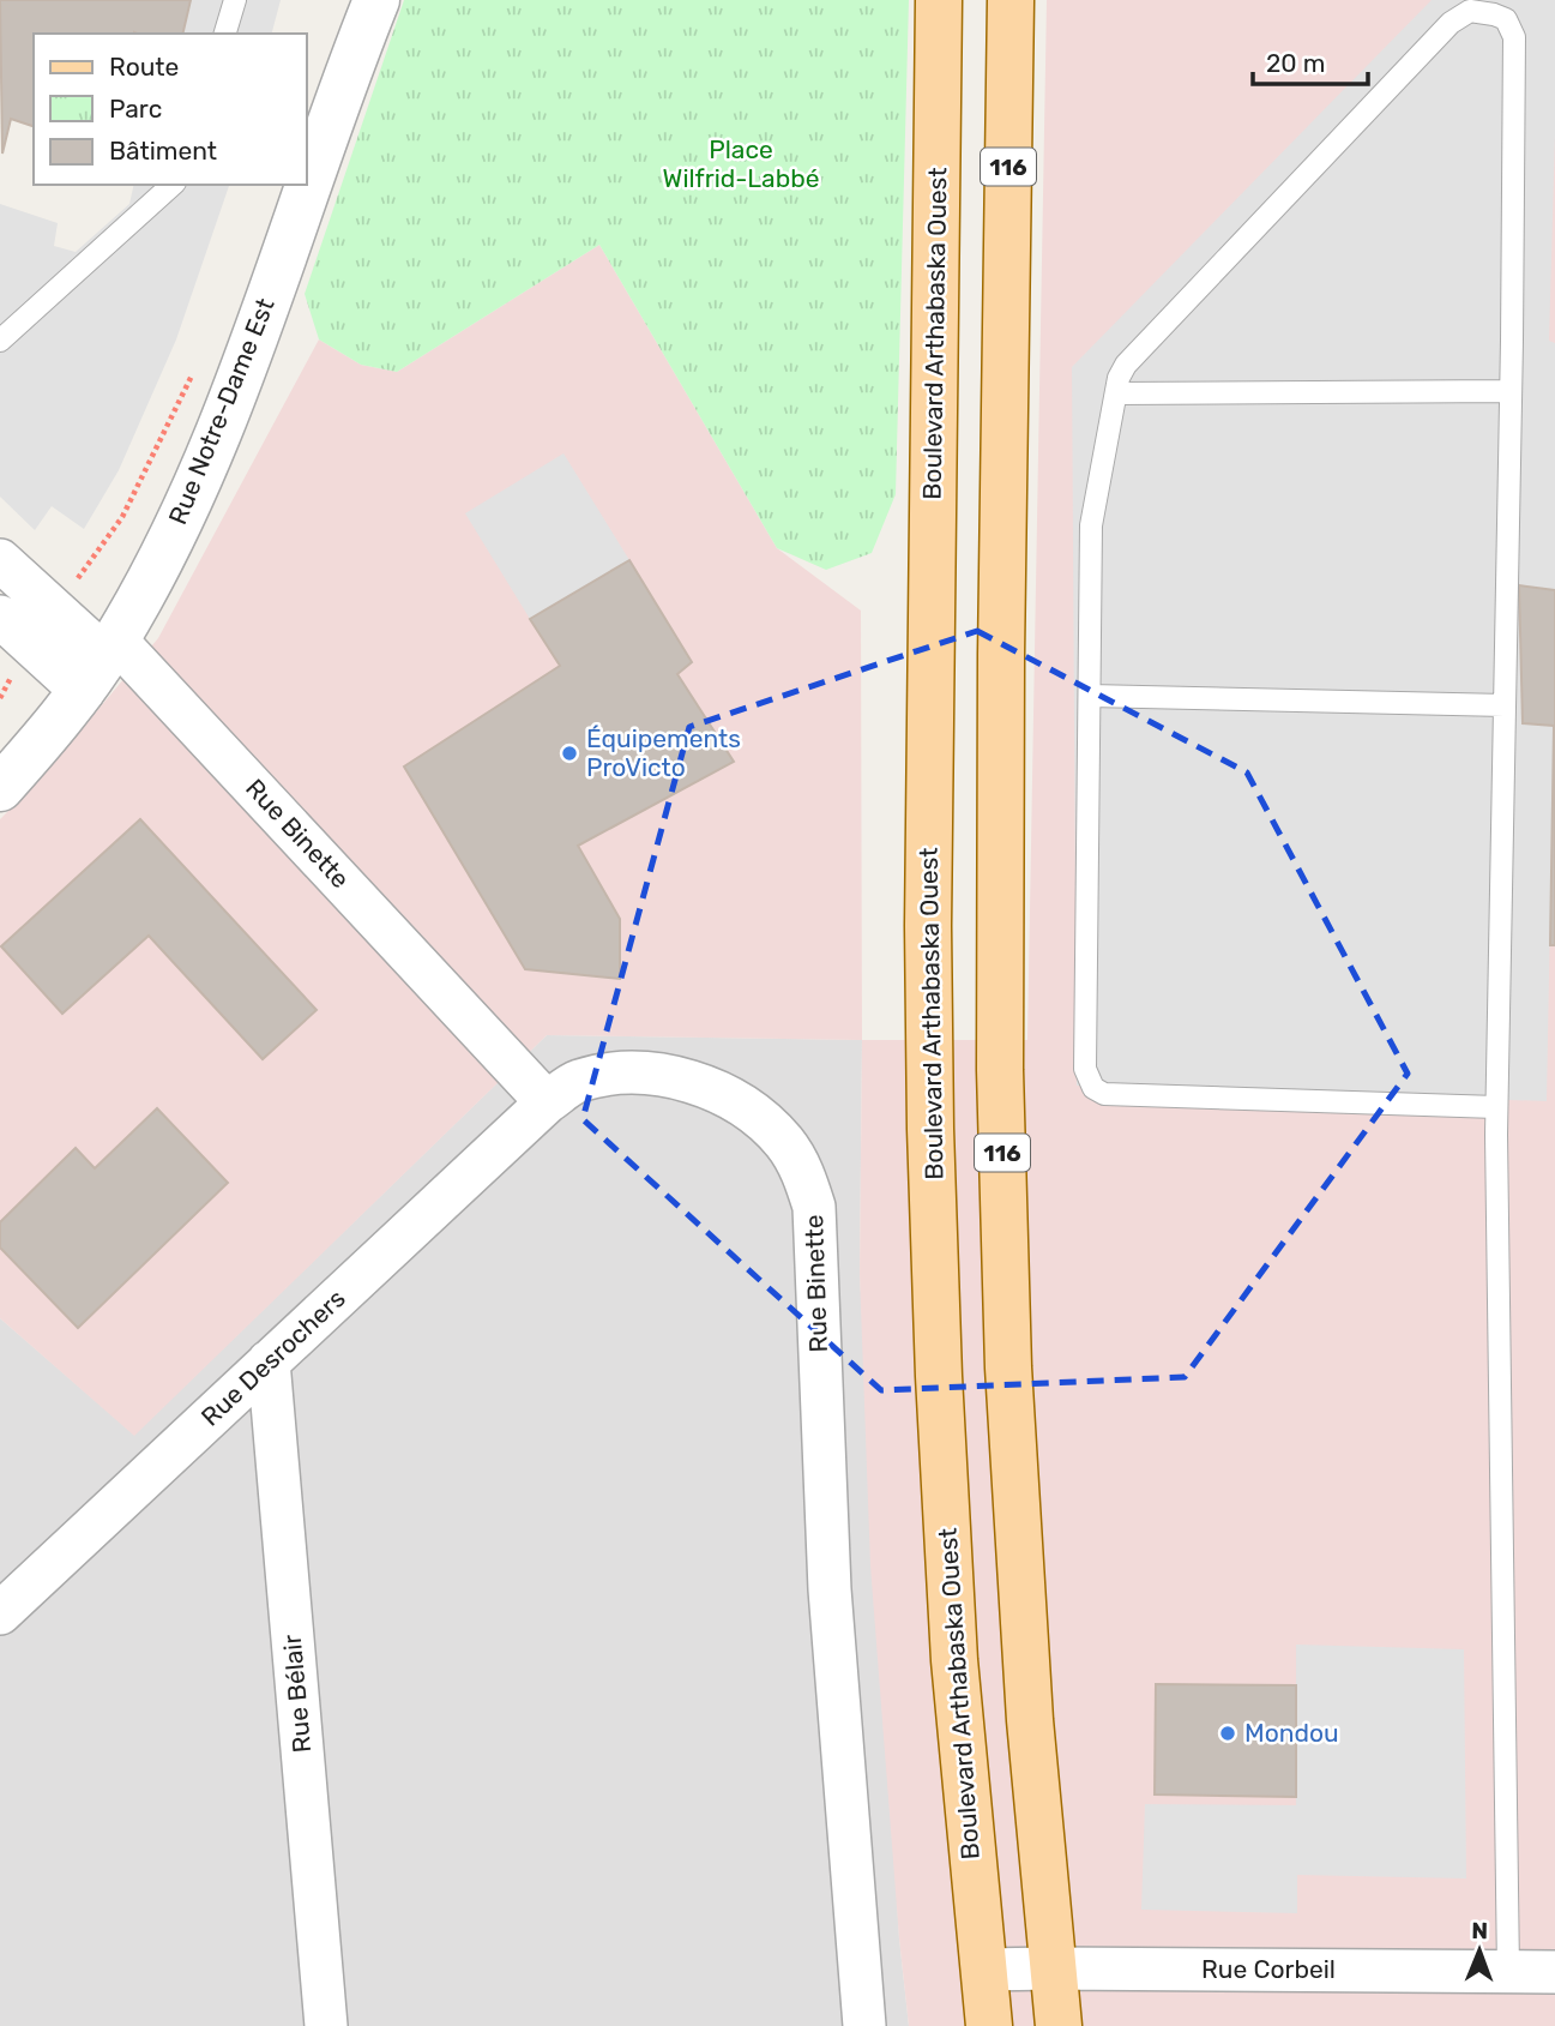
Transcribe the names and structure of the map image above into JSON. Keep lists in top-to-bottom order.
{
  "streets": {
    "main road": ["116", "Boulevard Arthabaska Ouest"],
    "street": [
      "Rue Notre-Dame Est",
      "Rue Binette",
      "Rue Desrochers",
      "Rue Bélair",
      "Rue Corbeil"
    ]
  },
  "crossings": [
    ["116", "Rue Corbeil"],
    ["Boulevard Arthabaska Ouest", "Rue Corbeil"],
    ["Rue Notre-Dame Est", "Rue Binette"],
    ["Rue Binette", "Rue Desrochers"],
    ["Rue Desrochers", "Rue Bélair"]
  ],
  "parks": ["Place Wilfrid-Labbé"],
  "places": ["Équipements ProVicto", "Mondou"],
  "legend": ["Route", "Parc", "Bâtiment"],
  "scale_bar": "20 m",
  "north": "top"
}
